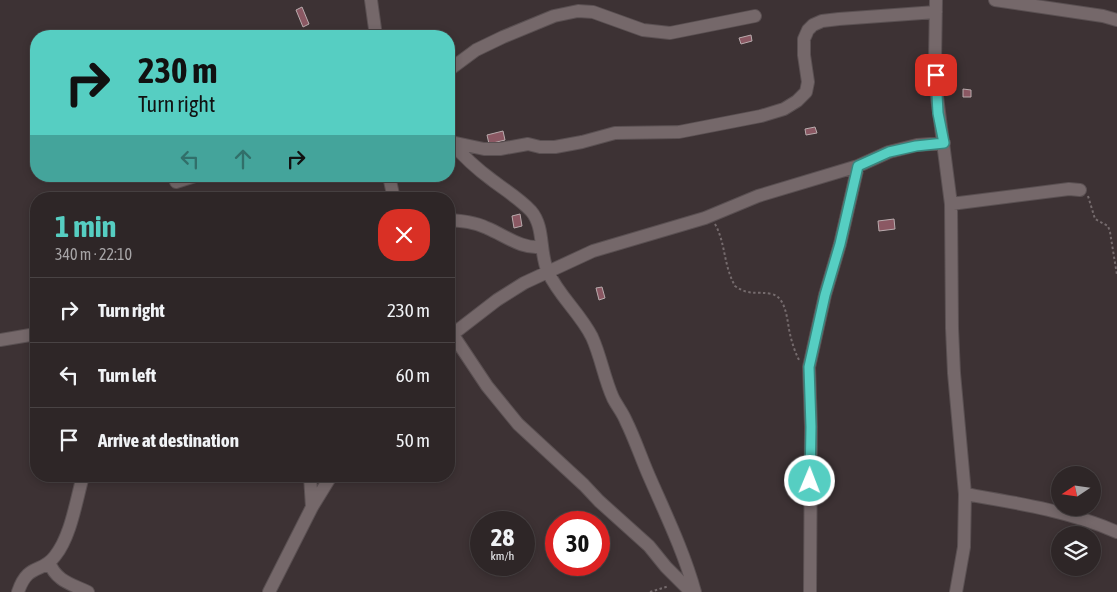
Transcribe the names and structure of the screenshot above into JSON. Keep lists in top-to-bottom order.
{
  "north": "left",
  "page": {
    "turn": ["230 m", "Turn right"],
    "heading": ["1 min", "340 m · 22:10"],
    "list": [
      {
        "name": "Turn right",
        "value": "230 m"
      },
      {
        "name": "Turn left",
        "value": "60 m"
      },
      {
        "name": "Arrive at destination",
        "value": "50 m"
      }
    ],
    "speed": "28 km/h",
    "limit": "30"
  }
}
